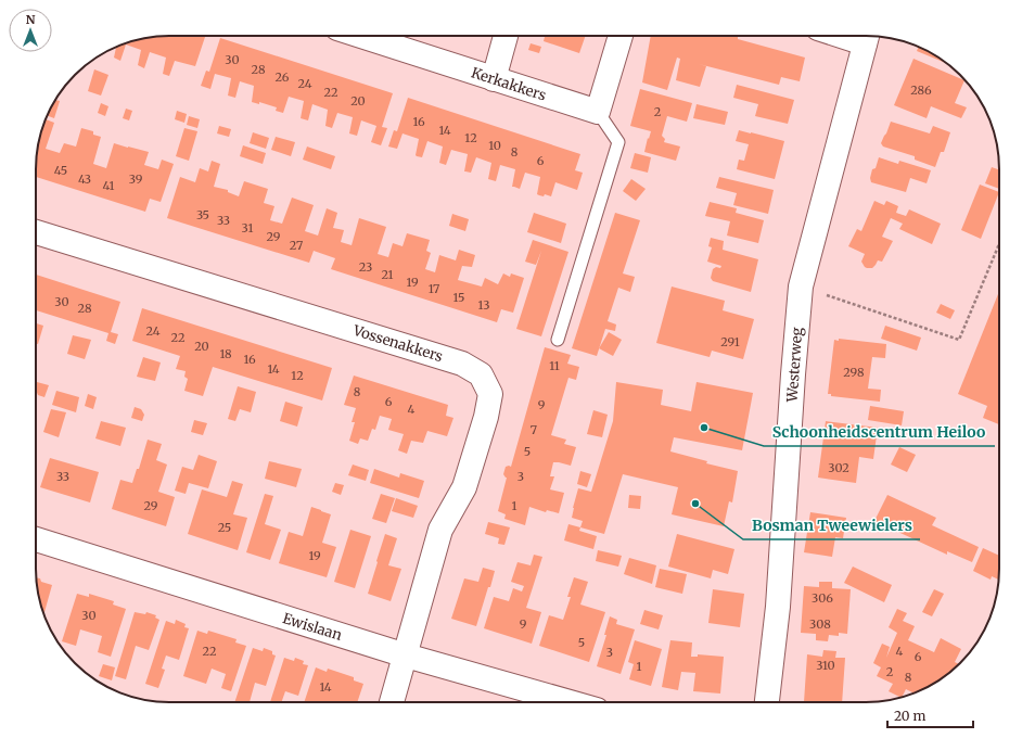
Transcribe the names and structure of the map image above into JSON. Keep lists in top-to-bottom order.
{
  "streets": {
    "street": [
      "Kerkakkers",
      "Vossenakkers",
      "Westerweg",
      "Ewislaan"
    ]
  },
  "crossings": [
    ["Vossenakkers", "Ewislaan"]
  ],
  "places": ["Schoonheidscentrum Heiloo", "Bosman Tweewielers"],
  "house_numbers": [
    "30",
    "28",
    "26",
    "24",
    "286",
    "22",
    "20",
    "2",
    "16",
    "14",
    "12",
    "10",
    "8",
    "6",
    "45",
    "43",
    "39",
    "41",
    "35",
    "33",
    "31",
    "29",
    "27",
    "23",
    "21",
    "19",
    "17",
    "15",
    "30",
    "13",
    "28",
    "24",
    "22",
    "291",
    "20",
    "18",
    "16",
    "11",
    "14",
    "298",
    "12",
    "8",
    "6",
    "9",
    "4",
    "7",
    "5",
    "302",
    "33",
    "3",
    "29",
    "1",
    "25",
    "19",
    "306",
    "30",
    "9",
    "308",
    "5",
    "22",
    "4",
    "3",
    "6",
    "310",
    "1",
    "2",
    "8",
    "14"
  ],
  "scale_bar": "20 m",
  "north": "top"
}
